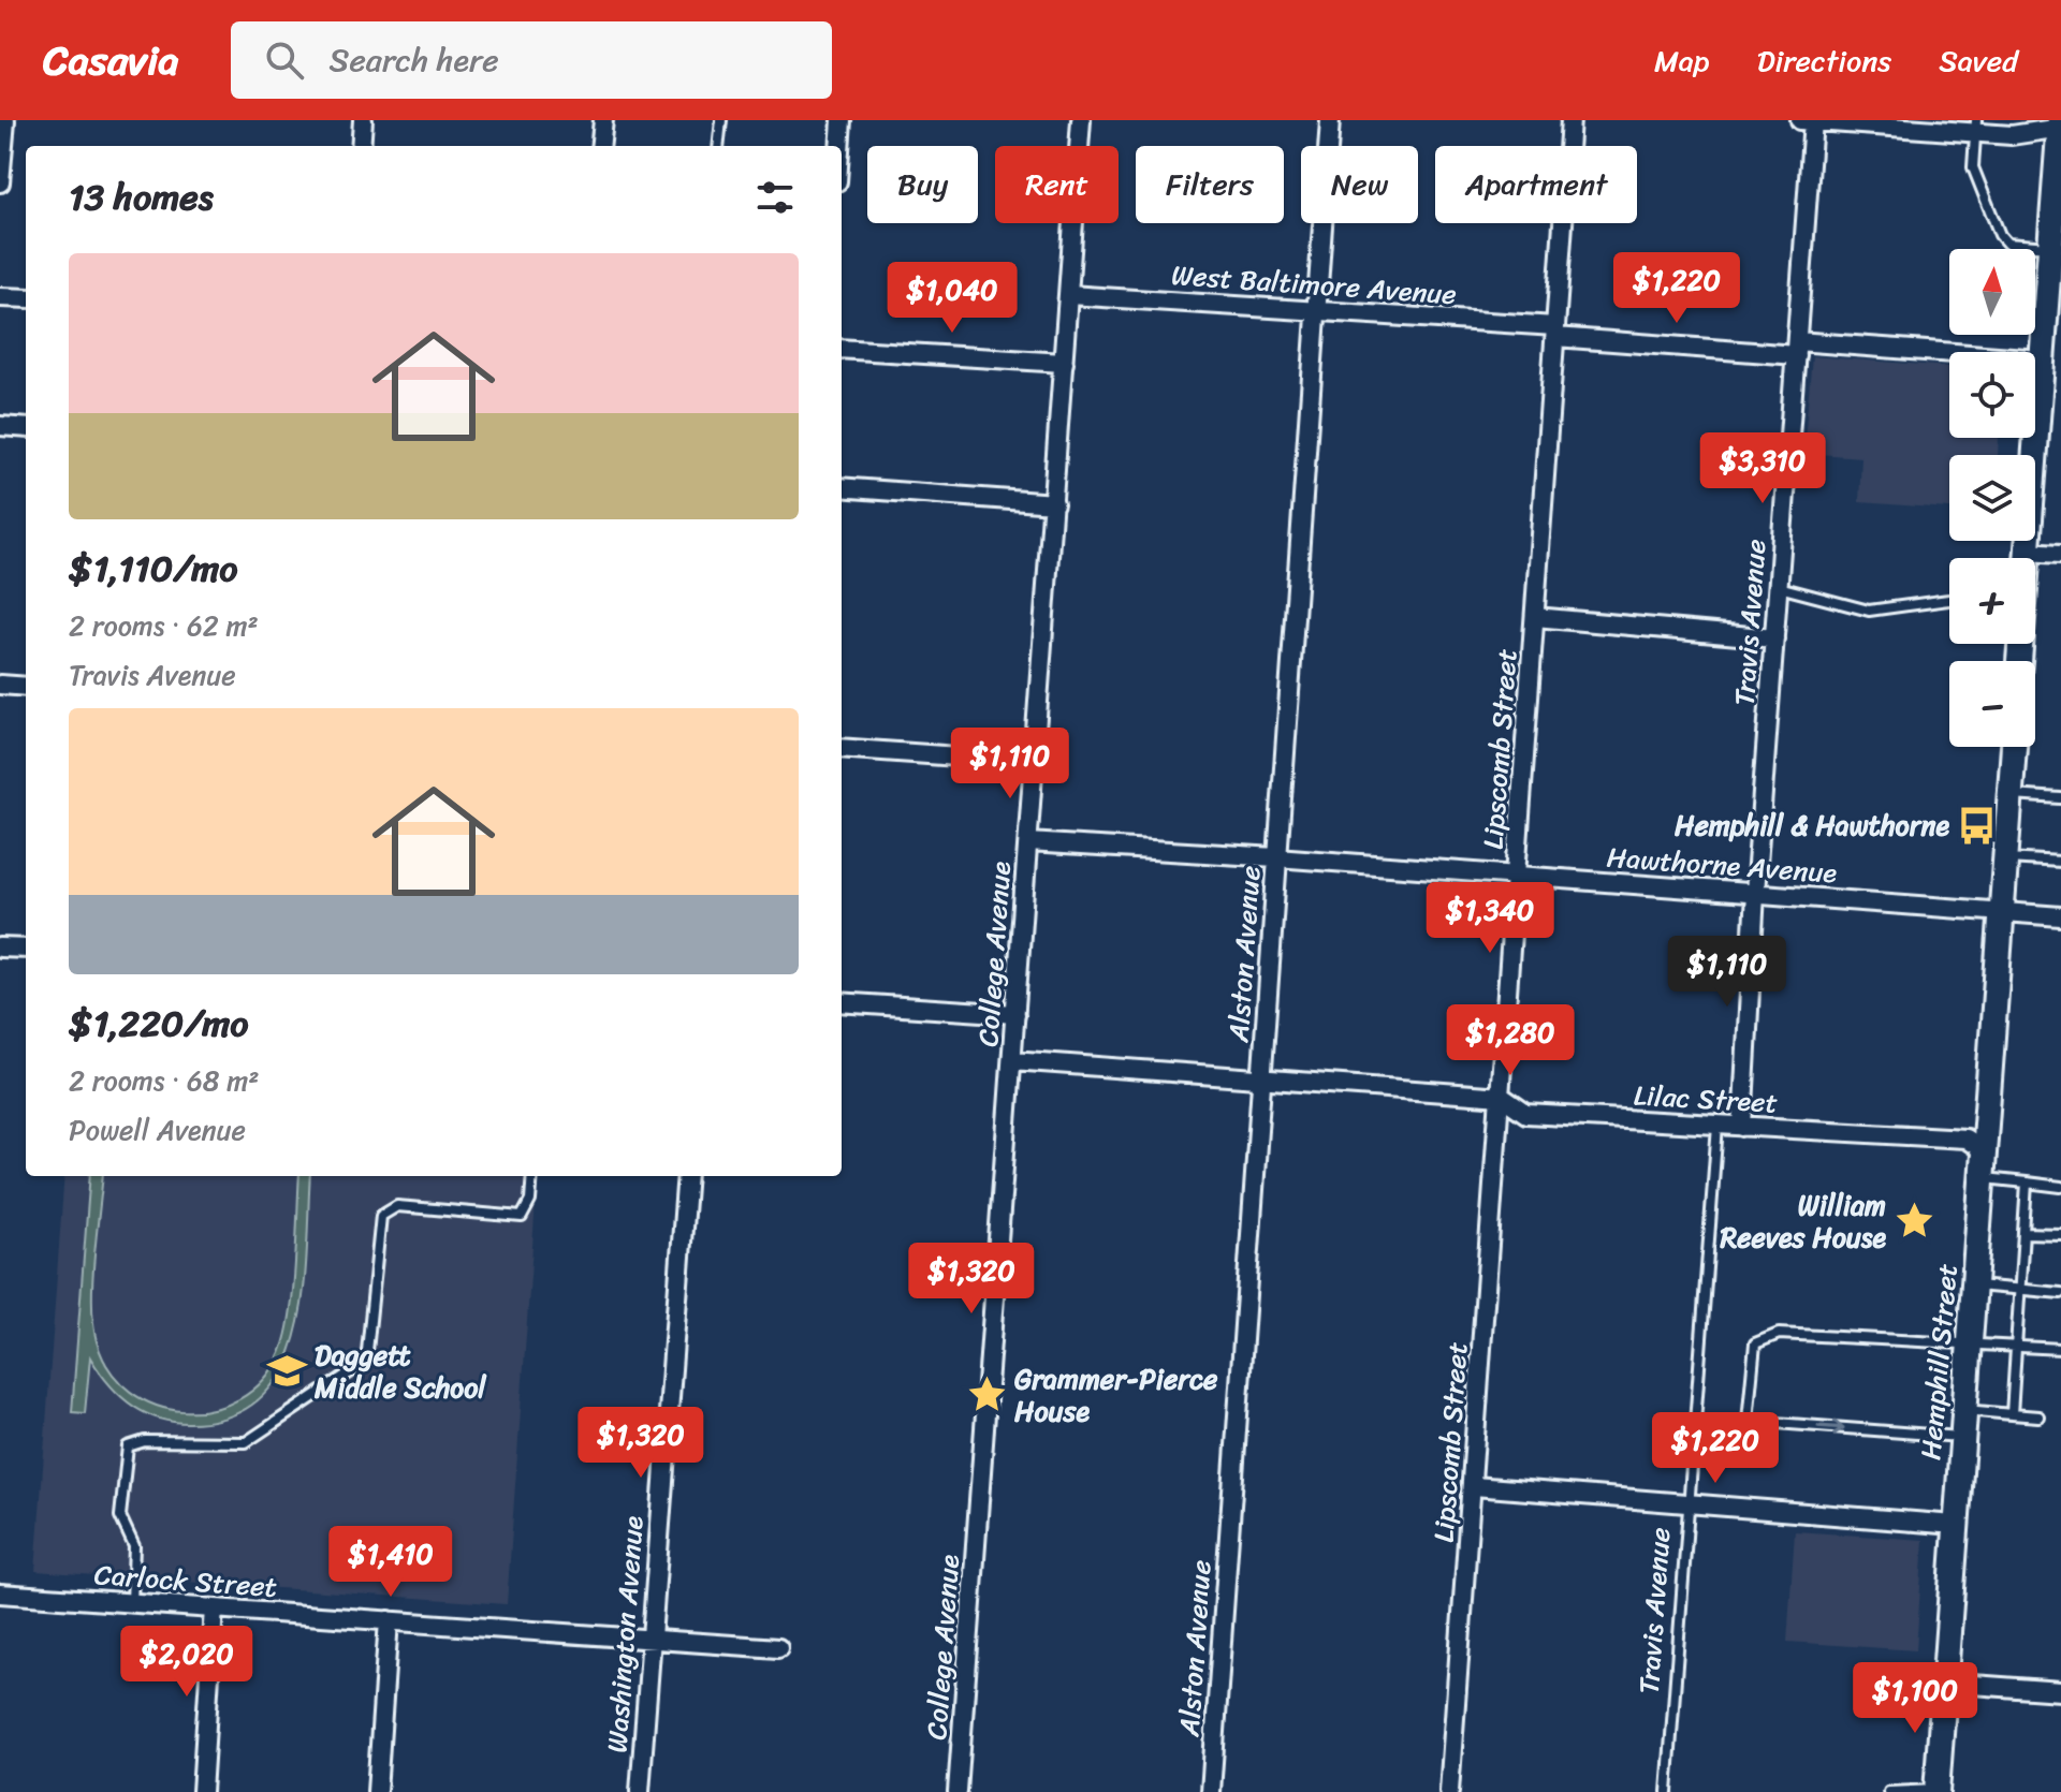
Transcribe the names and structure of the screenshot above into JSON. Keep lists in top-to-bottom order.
{
  "streets": {
    "main road": ["Hemphill Street"],
    "street": [
      "West Baltimore Avenue",
      "Travis Avenue",
      "Lipscomb Street",
      "Hawthorne Avenue",
      "College Avenue",
      "Alston Avenue",
      "Lilac Street",
      "Carlock Street",
      "Washington Avenue"
    ]
  },
  "crossings": [
    ["West Baltimore Avenue", "Travis Avenue"],
    ["West Baltimore Avenue", "Lipscomb Street"],
    ["West Baltimore Avenue", "College Avenue"],
    ["West Baltimore Avenue", "Alston Avenue"],
    ["Travis Avenue", "Hawthorne Avenue"],
    ["Travis Avenue", "Lilac Street"],
    ["Lipscomb Street", "Hawthorne Avenue"],
    ["Lipscomb Street", "Lilac Street"],
    ["Hawthorne Avenue", "College Avenue"],
    ["Hawthorne Avenue", "Alston Avenue"],
    ["Hawthorne Avenue", "Hemphill Street"],
    ["College Avenue", "Lilac Street"],
    ["Alston Avenue", "Lilac Street"],
    ["Lilac Street", "Hemphill Street"],
    ["Carlock Street", "Washington Avenue"]
  ],
  "places": {
    "bus stop": ["Hemphill & Hawthorne"],
    "place": ["William Reeves House", "Grammer-Pierce House"],
    "school or university": ["Daggett Middle School"]
  },
  "north": "top",
  "page": {
    "header": "Casavia",
    "search": "Search here",
    "nav": ["Map", "Directions", "Saved"],
    "chip": [
      "Buy",
      "Rent",
      "Filters",
      "New",
      "Apartment"
    ],
    "heading": "13 homes",
    "map_buttons": ["+", "−"],
    "list": [
      {
        "name": "$1,110/mo",
        "note": "2 rooms · 62 m² · Travis Avenue"
      },
      {
        "name": "$1,220/mo",
        "note": "2 rooms · 68 m² · Powell Avenue"
      }
    ],
    "price": [
      "$1,220",
      "$1,040",
      "$3,310",
      "$1,110",
      "$1,340",
      "$1,110",
      "$1,280",
      "$1,320",
      "$1,320",
      "$1,220",
      "$1,410",
      "$2,020",
      "$1,100"
    ]
  }
}
